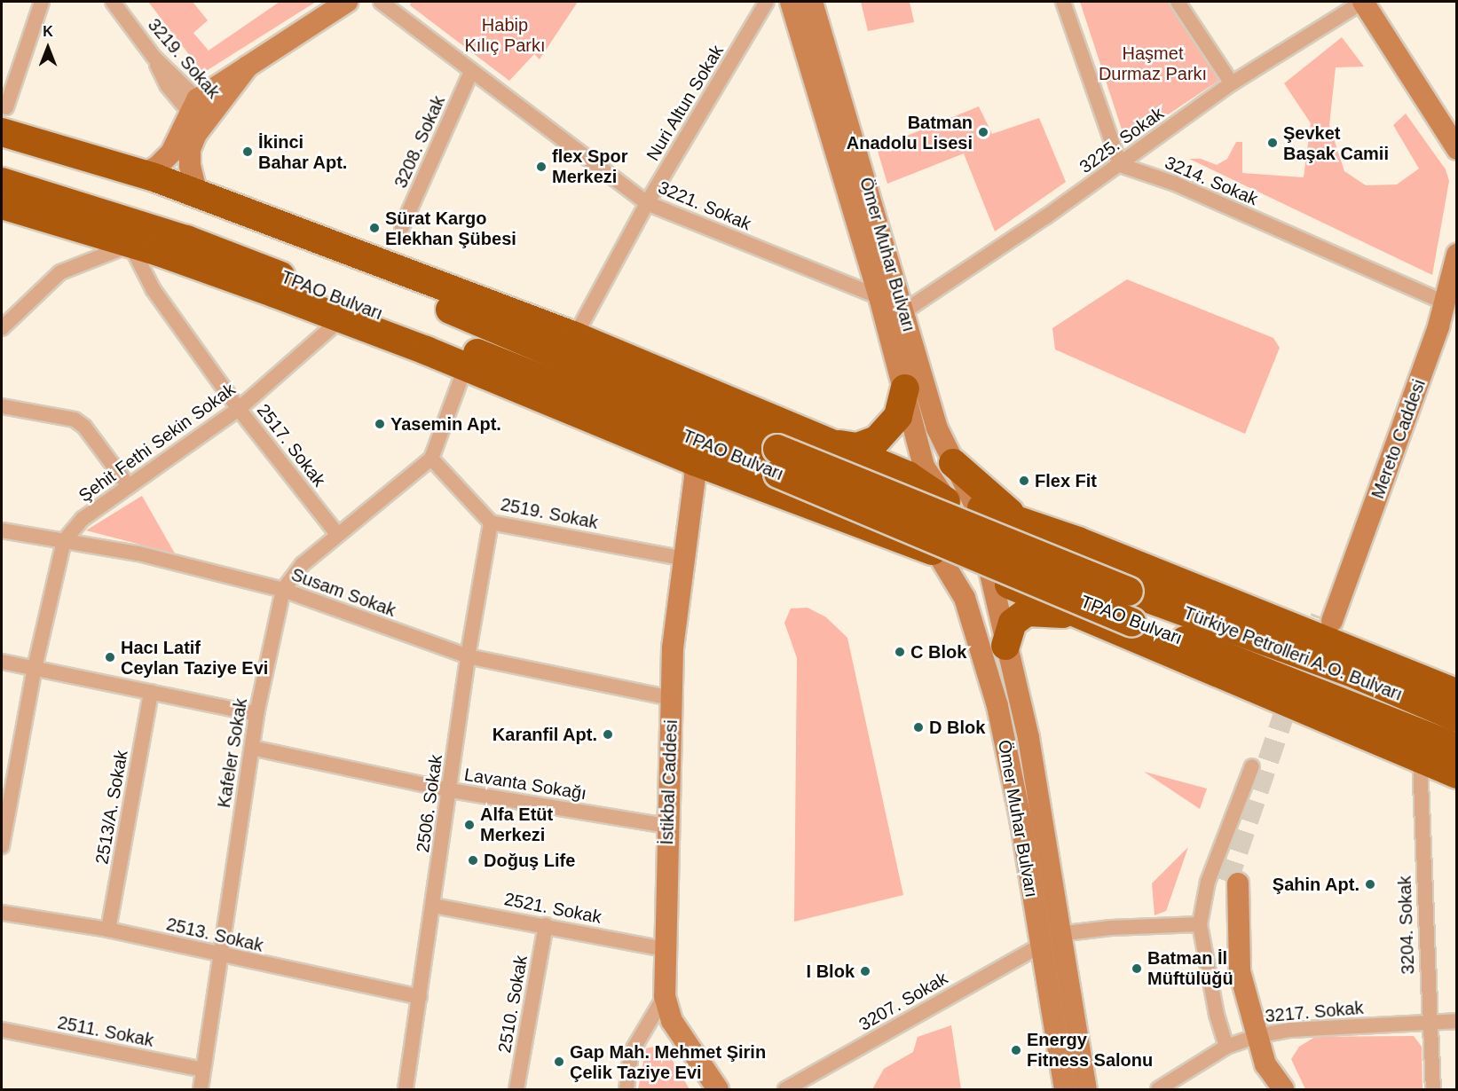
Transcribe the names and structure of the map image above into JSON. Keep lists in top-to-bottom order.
{
  "streets": {
    "highway": ["TPAO Bulvarı", "Türkiye Petrolleri A.O. Bulvarı"],
    "main road": ["Ömer Muhar Bulvarı", "Mereto Caddesi", "İstikbal Caddesi"],
    "street": [
      "3219. Sokak",
      "Nuri Altun Sokak",
      "3225. Sokak",
      "3208. Sokak",
      "3214. Sokak",
      "3221. Sokak",
      "Şehit Fethi Sekin Sokak",
      "2517. Sokak",
      "2519. Sokak",
      "Susam Sokak",
      "Kafeler Sokak",
      "Lavanta Sokağı",
      "2506. Sokak",
      "2513/A. Sokak",
      "2521. Sokak",
      "3204. Sokak",
      "2513. Sokak",
      "3207. Sokak",
      "2510. Sokak",
      "3217. Sokak",
      "2511. Sokak"
    ]
  },
  "crossings": [
    ["Nuri Altun Sokak", "3221. Sokak"],
    ["3225. Sokak", "3214. Sokak"],
    ["3225. Sokak", "Ömer Muhar Bulvarı"],
    ["3208. Sokak", "3221. Sokak"],
    ["3214. Sokak", "Mereto Caddesi"],
    ["3221. Sokak", "Ömer Muhar Bulvarı"],
    ["Ömer Muhar Bulvarı", "TPAO Bulvarı"],
    ["Ömer Muhar Bulvarı", "3207. Sokak"],
    ["TPAO Bulvarı", "Şehit Fethi Sekin Sokak"],
    ["TPAO Bulvarı", "2517. Sokak"],
    ["TPAO Bulvarı", "Türkiye Petrolleri A.O. Bulvarı"],
    ["TPAO Bulvarı", "İstikbal Caddesi"],
    ["TPAO Bulvarı", "3204. Sokak"],
    ["Şehit Fethi Sekin Sokak", "2517. Sokak"],
    ["Şehit Fethi Sekin Sokak", "Susam Sokak"],
    ["2517. Sokak", "Kafeler Sokak"],
    ["2519. Sokak", "Kafeler Sokak"],
    ["2519. Sokak", "İstikbal Caddesi"],
    ["2519. Sokak", "2506. Sokak"],
    ["Susam Sokak", "Kafeler Sokak"],
    ["Susam Sokak", "İstikbal Caddesi"],
    ["Susam Sokak", "2506. Sokak"],
    ["Kafeler Sokak", "Lavanta Sokağı"],
    ["Kafeler Sokak", "2513. Sokak"],
    ["Kafeler Sokak", "2511. Sokak"],
    ["İstikbal Caddesi", "Lavanta Sokağı"],
    ["İstikbal Caddesi", "2521. Sokak"],
    ["Lavanta Sokağı", "2506. Sokak"],
    ["2506. Sokak", "2521. Sokak"],
    ["2506. Sokak", "2513. Sokak"],
    ["2513/A. Sokak", "2513. Sokak"],
    ["2521. Sokak", "2510. Sokak"],
    ["3204. Sokak", "3217. Sokak"]
  ],
  "parks": ["Habip Kılıç Parkı", "Haşmet Durmaz Parkı"],
  "places": [
    "Batman Anadolu Lisesi",
    "Şevket Başak Camii",
    "İkinci Bahar Apt.",
    "flex Spor Merkezi",
    "Sürat Kargo Elekhan Şübesi",
    "Yasemin Apt.",
    "Flex Fit",
    "C Blok",
    "Hacı Latif Ceylan Taziye Evi",
    "D Blok",
    "Karanfil Apt.",
    "Alfa Etüt Merkezi",
    "Doğuş Life",
    "Şahin Apt.",
    "Batman İl Müftülüğü",
    "I Blok",
    "Energy Fitness Salonu",
    "Gap Mah. Mehmet Şirin Çelik Taziye Evi"
  ],
  "north": "top"
}
